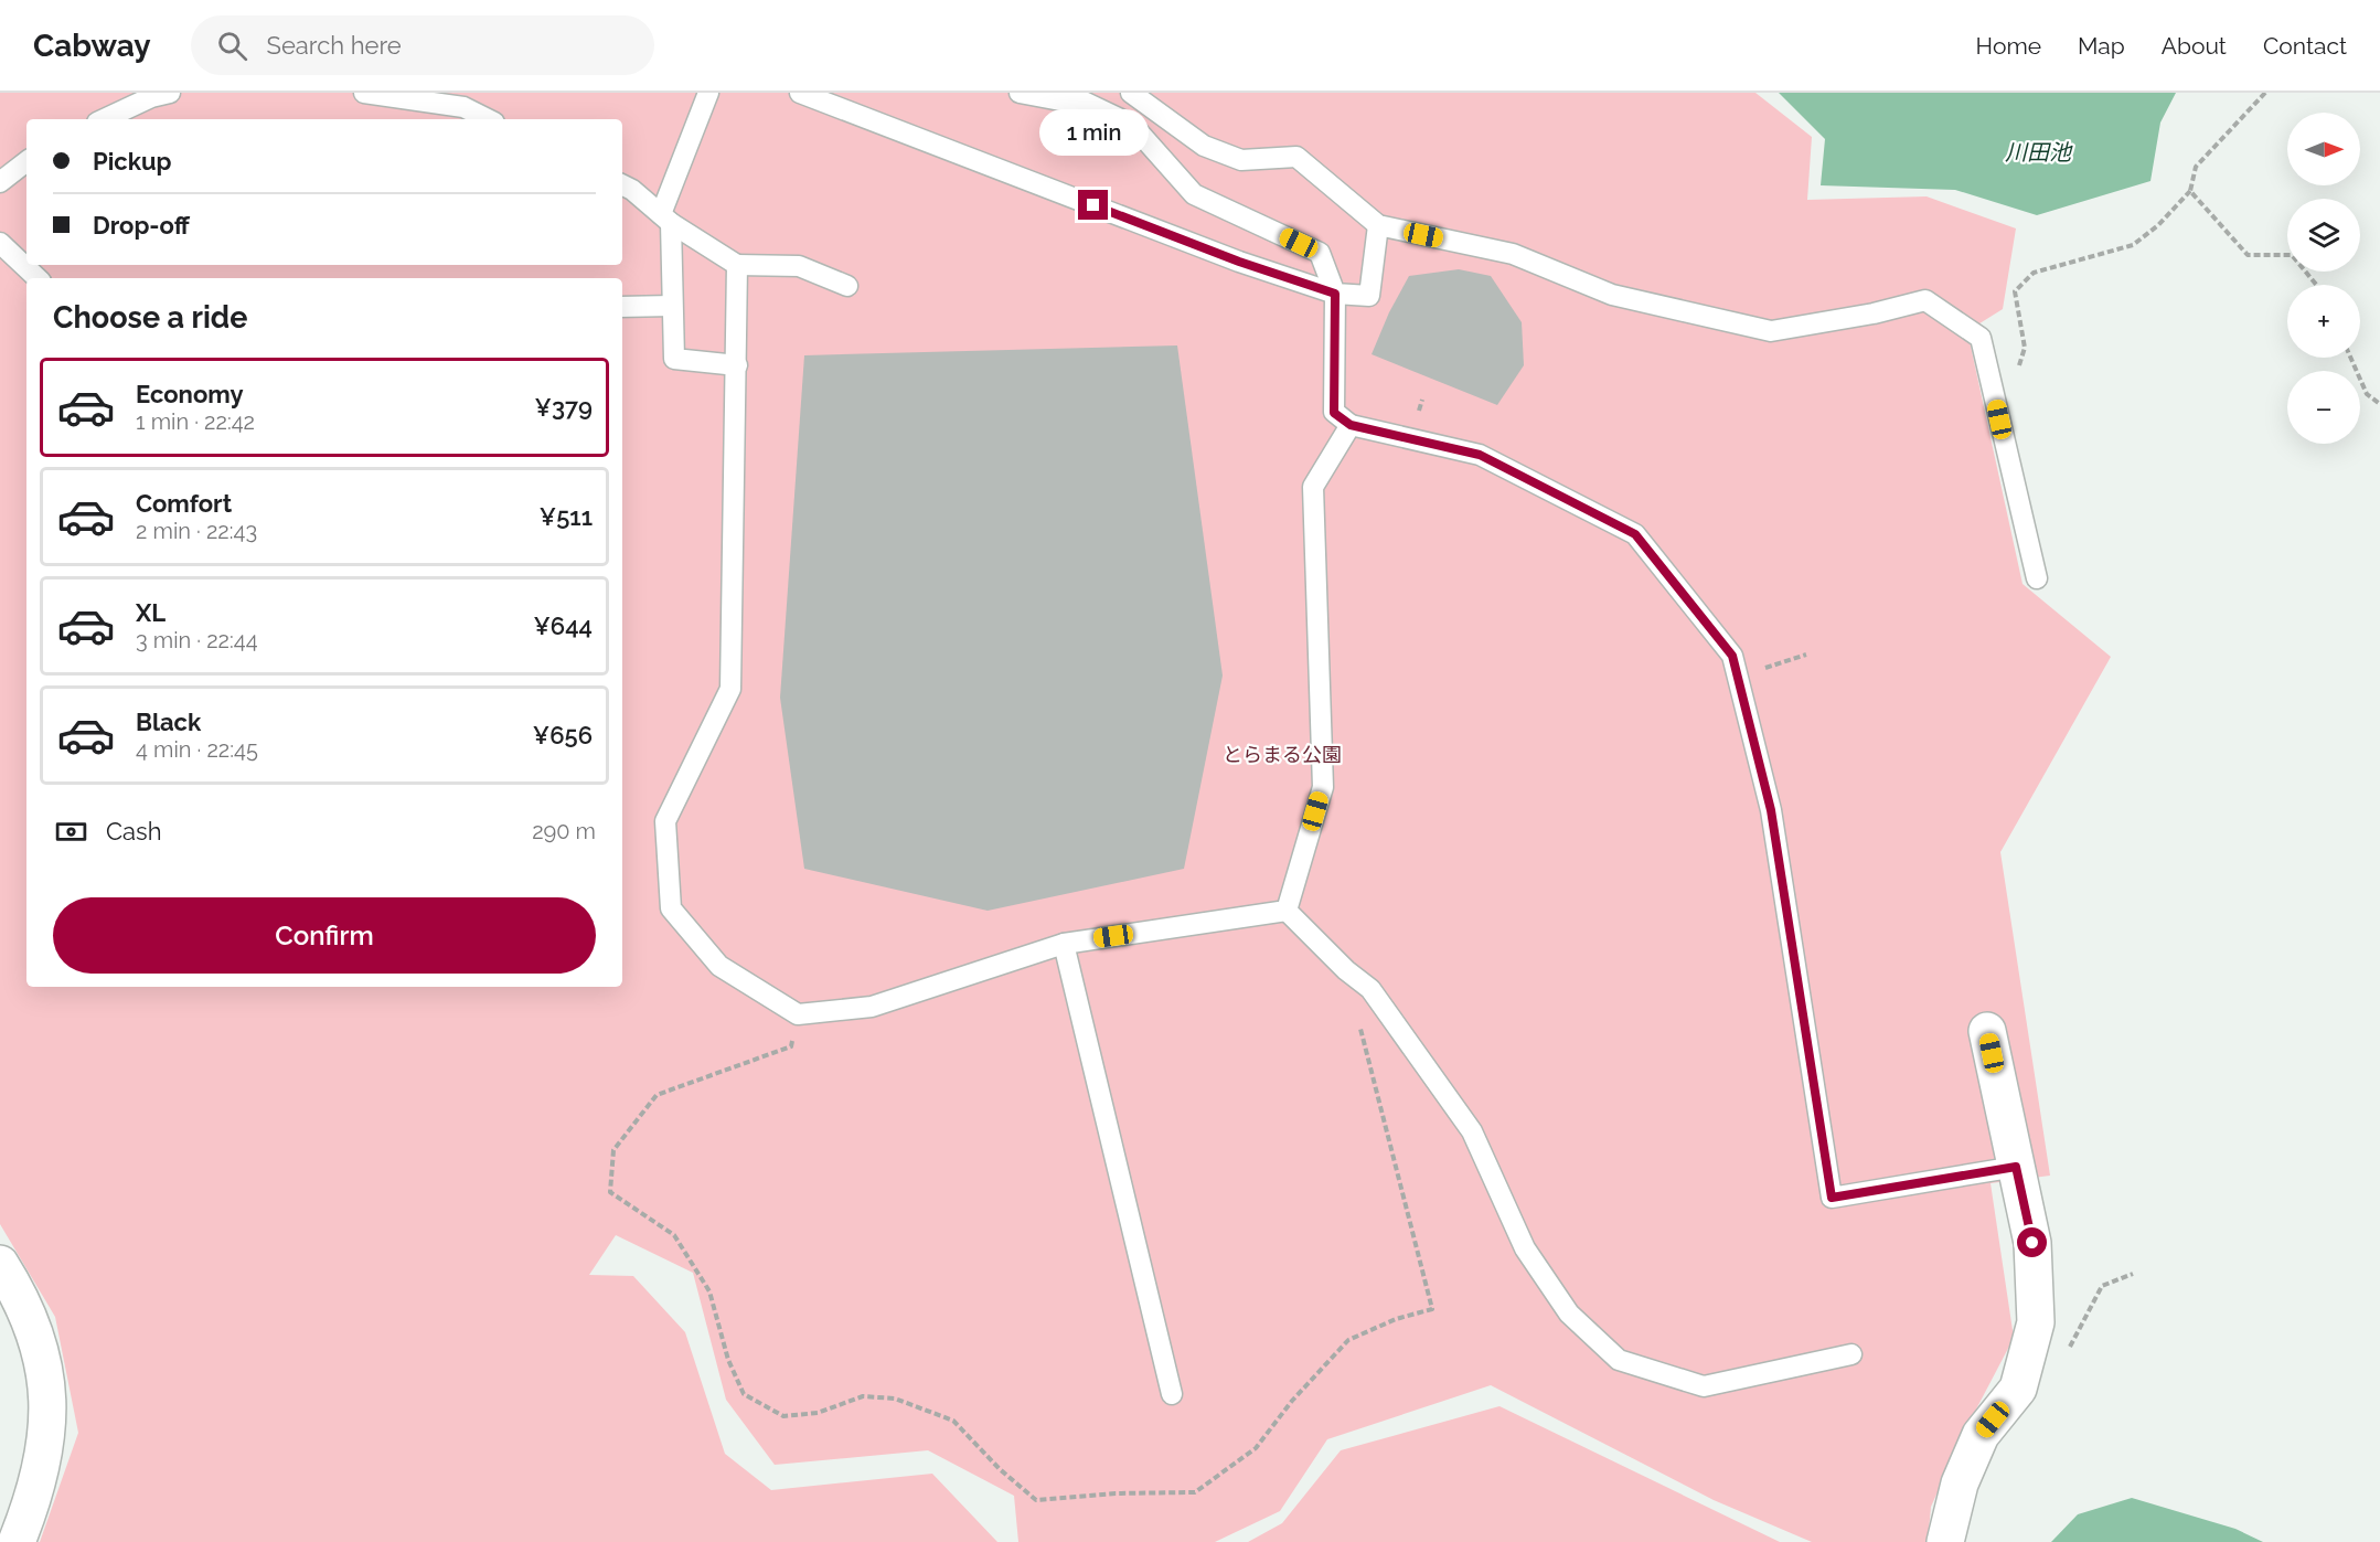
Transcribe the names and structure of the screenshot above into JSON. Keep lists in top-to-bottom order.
{
  "water": ["川田池"],
  "parks": ["とらまる公園"],
  "north": "right",
  "page": {
    "header": "Cabway",
    "search": "Search here",
    "nav": [
      "Home",
      "Map",
      "About",
      "Contact"
    ],
    "bubble": "1 min",
    "map_buttons": ["+", "−"],
    "banner": ["Pickup", "Drop-off"],
    "heading": "Choose a ride",
    "list": [
      {
        "name": "Economy",
        "note": "1 min · 22:42",
        "value": "¥379"
      },
      {
        "name": "Comfort",
        "note": "2 min · 22:43",
        "value": "¥511"
      },
      {
        "name": "XL",
        "note": "3 min · 22:44",
        "value": "¥644"
      },
      {
        "name": "Black",
        "note": "4 min · 22:45",
        "value": "¥656"
      }
    ],
    "pay": ["Cash", "290 m"],
    "buttons": "Confirm"
  }
}
